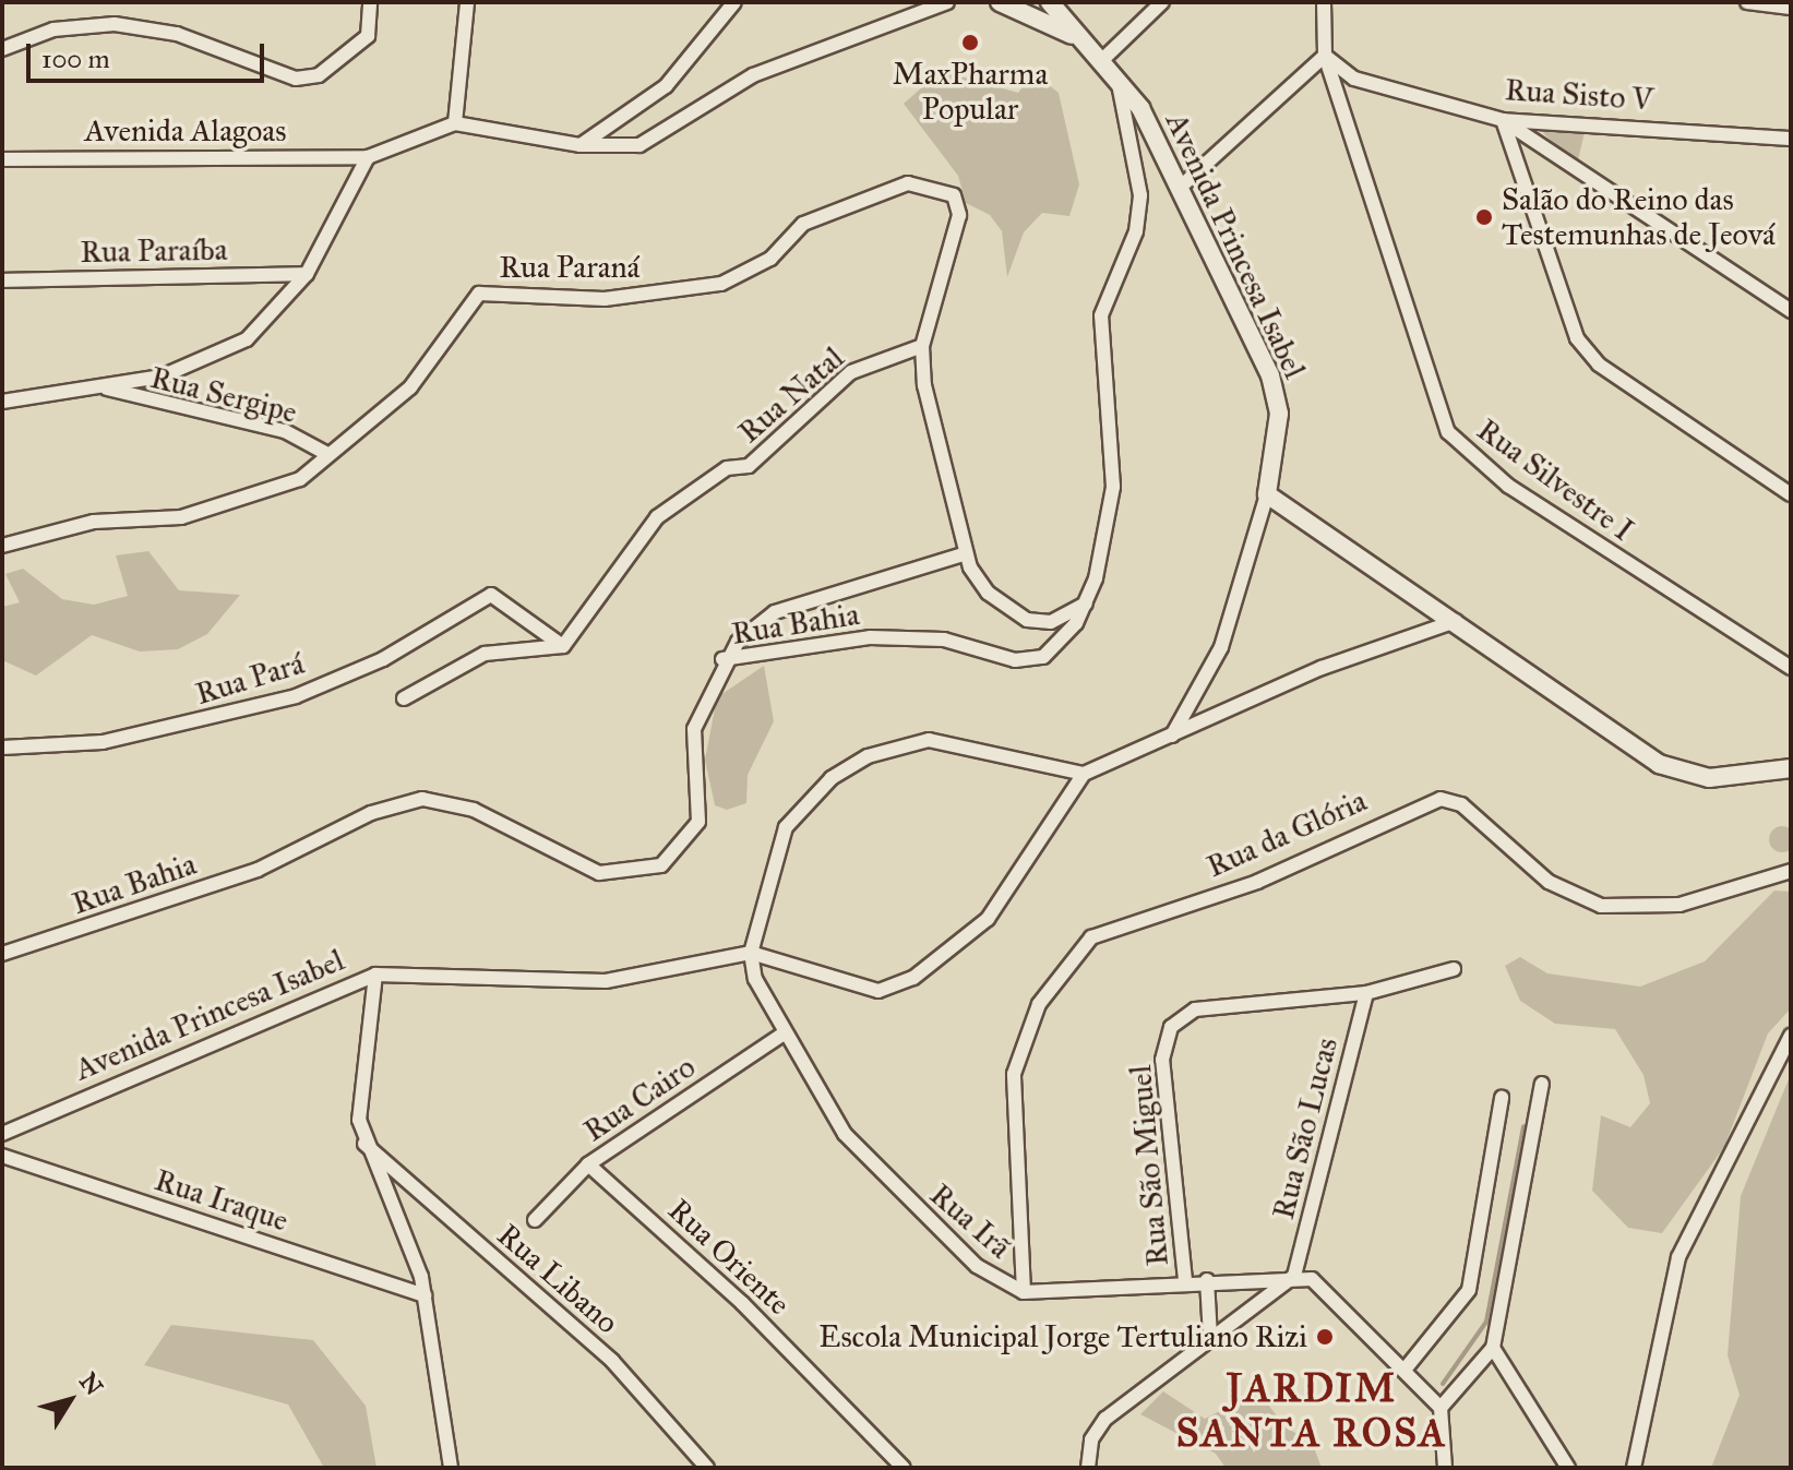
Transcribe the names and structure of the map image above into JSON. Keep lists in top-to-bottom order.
{
  "streets": {
    "street": [
      "Rua Sisto V",
      "Avenida Alagoas",
      "Avenida Princesa Isabel",
      "Rua Paraíba",
      "Rua Paraná",
      "Rua Sergipe",
      "Rua Natal",
      "Rua Silvestre I",
      "Rua Bahia",
      "Rua Pará",
      "Rua da Glória",
      "Rua Cairo",
      "Rua São Lucas",
      "Rua São Miguel",
      "Rua Iraque",
      "Rua Irã",
      "Rua Oriente",
      "Rua Libano"
    ]
  },
  "crossings": [
    ["Rua Sisto V", "Rua Silvestre I"],
    ["Avenida Princesa Isabel", "Rua Bahia"],
    ["Avenida Princesa Isabel", "Rua Irã"],
    ["Rua Paraná", "Rua Sergipe"],
    ["Rua Paraná", "Rua Natal"],
    ["Rua Paraná", "Rua Bahia"],
    ["Rua Natal", "Rua Pará"],
    ["Rua da Glória", "Rua Irã"],
    ["Rua Cairo", "Rua Irã"],
    ["Rua Cairo", "Rua Oriente"],
    ["Rua São Lucas", "Rua São Miguel"],
    ["Rua São Lucas", "Rua Irã"],
    ["Rua São Miguel", "Rua Irã"]
  ],
  "districts": ["JARDIM SANTA ROSA"],
  "places": ["MaxPharma Popular", "Salão do Reino das Testemunhas de Jeová", "Escola Municipal Jorge Tertuliano Rizi"],
  "scale_bar": "100 m",
  "north": "top right"
}
